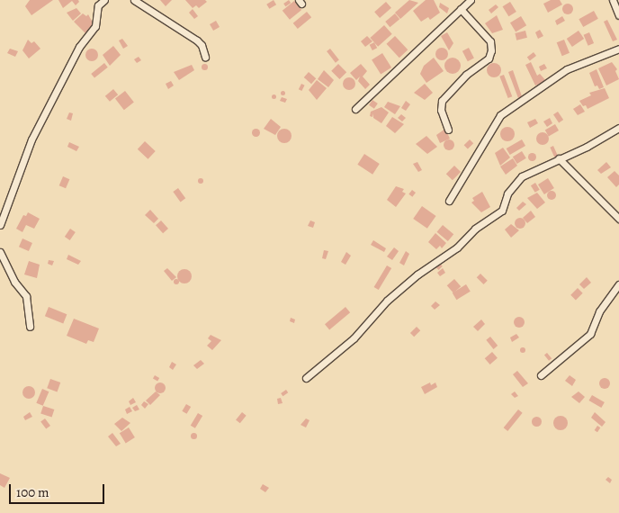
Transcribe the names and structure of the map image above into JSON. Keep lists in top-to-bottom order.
{
  "scale_bar": "100 m"
}
